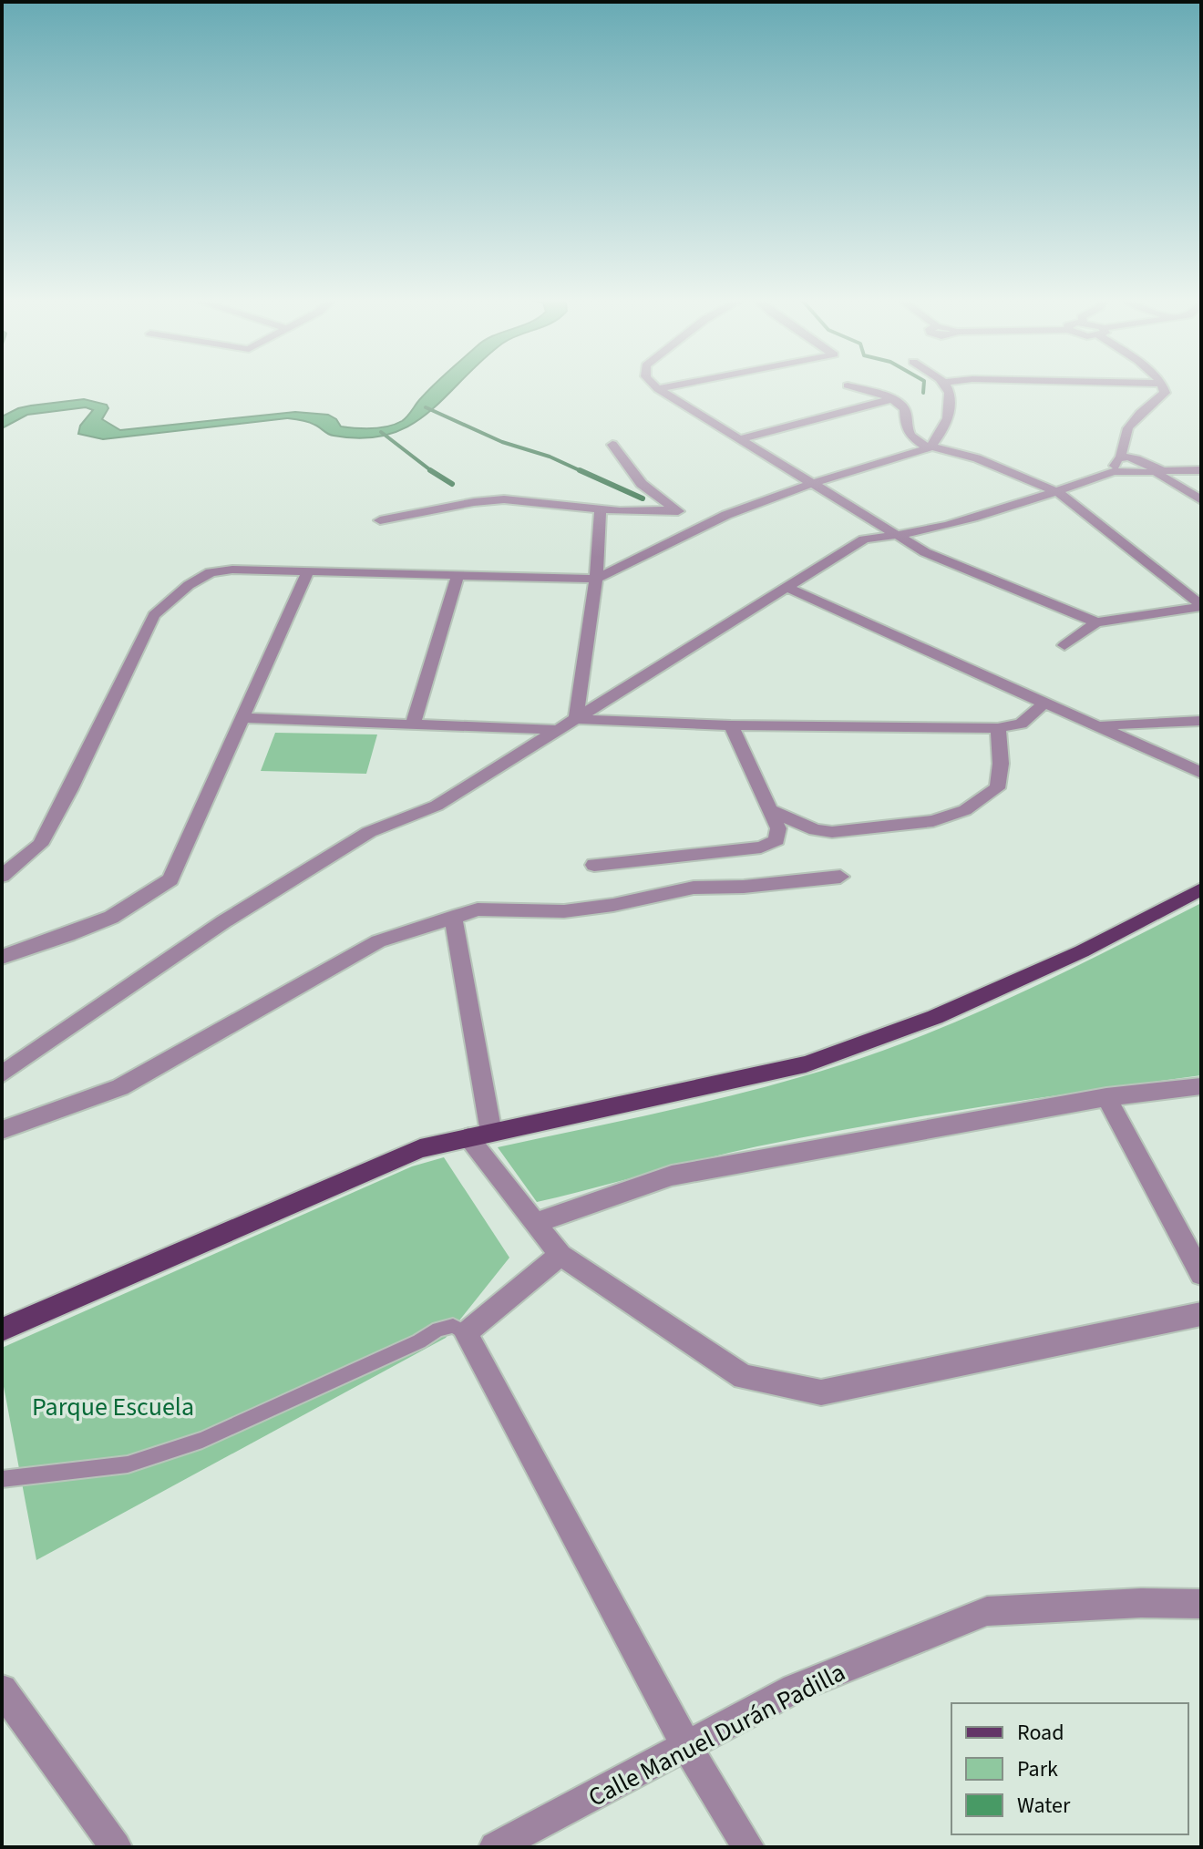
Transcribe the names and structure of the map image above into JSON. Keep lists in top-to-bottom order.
{
  "streets": {
    "street": ["Calle Manuel Durán Padilla"]
  },
  "parks": ["Parque Escuela"],
  "legend": ["Road", "Park", "Water"]
}
